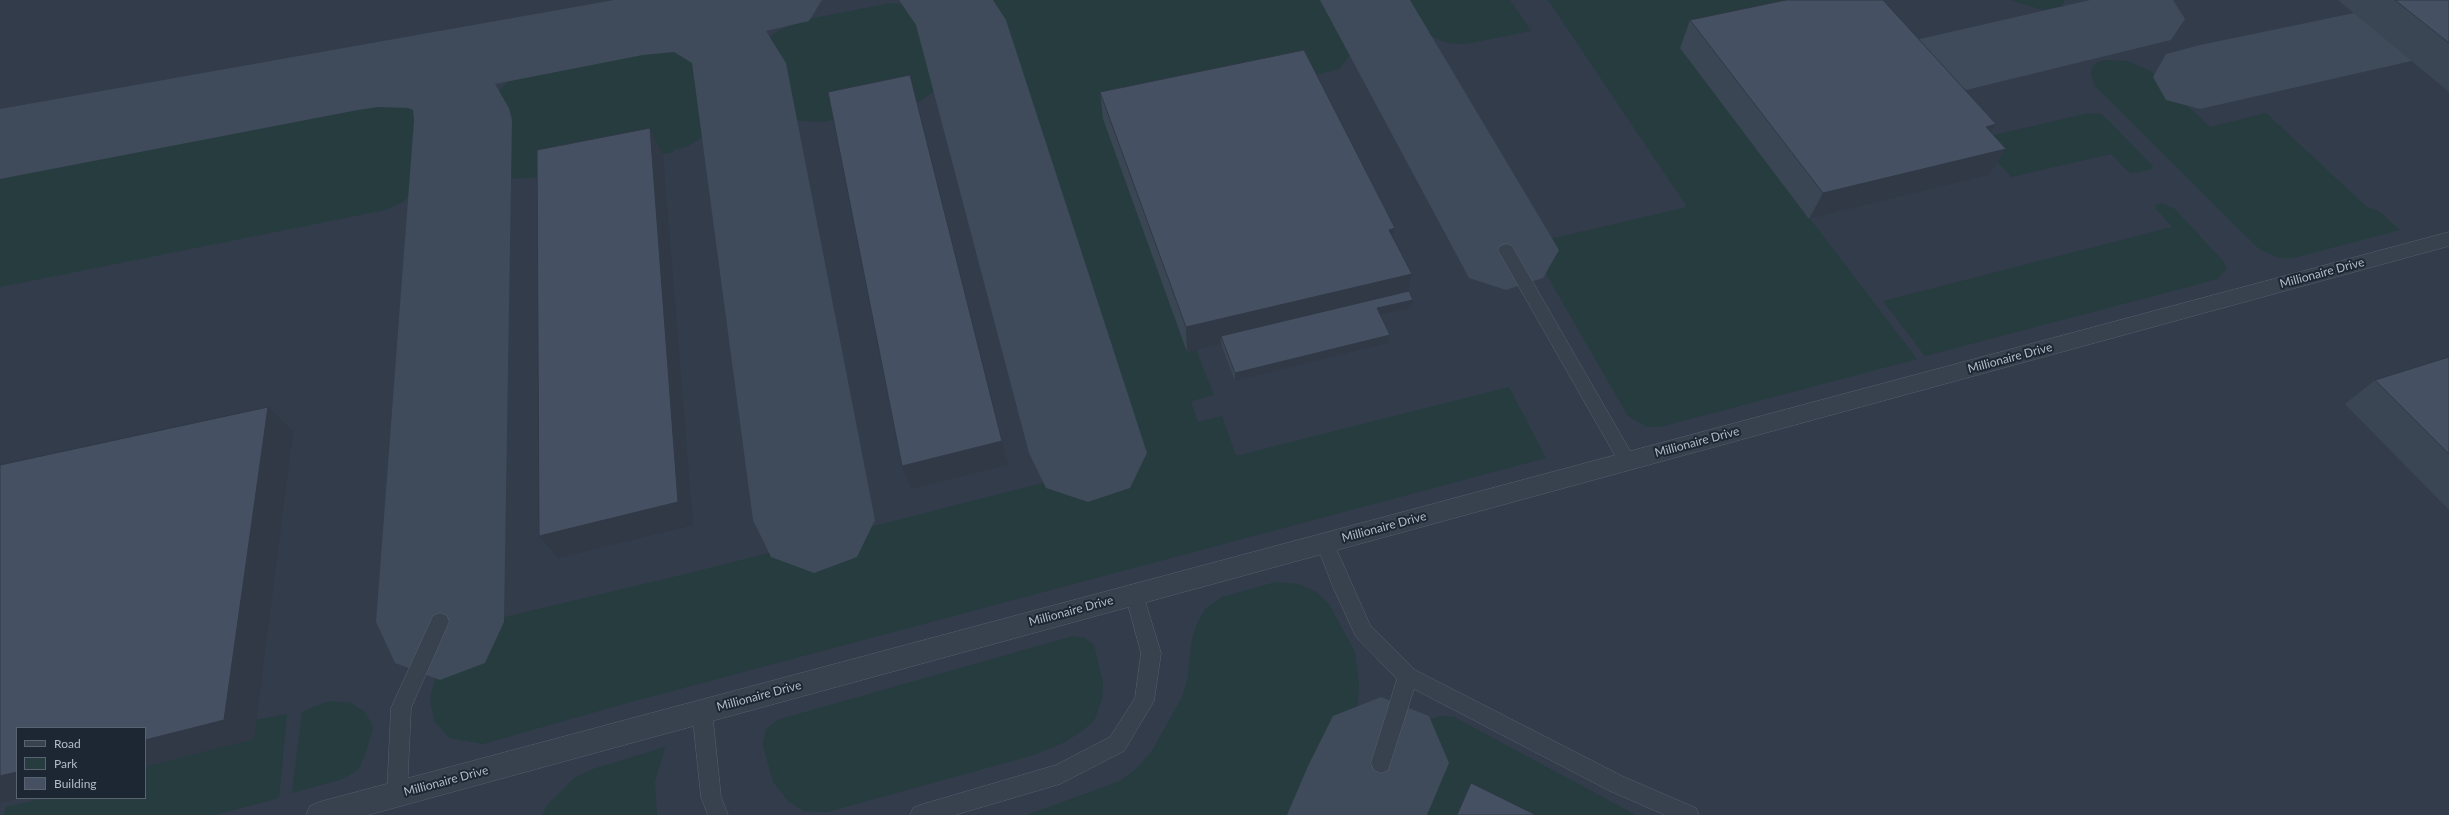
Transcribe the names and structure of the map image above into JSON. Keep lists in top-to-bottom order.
{
  "streets": {
    "street": ["Millionaire Drive"]
  },
  "legend": ["Road", "Park", "Building"]
}
